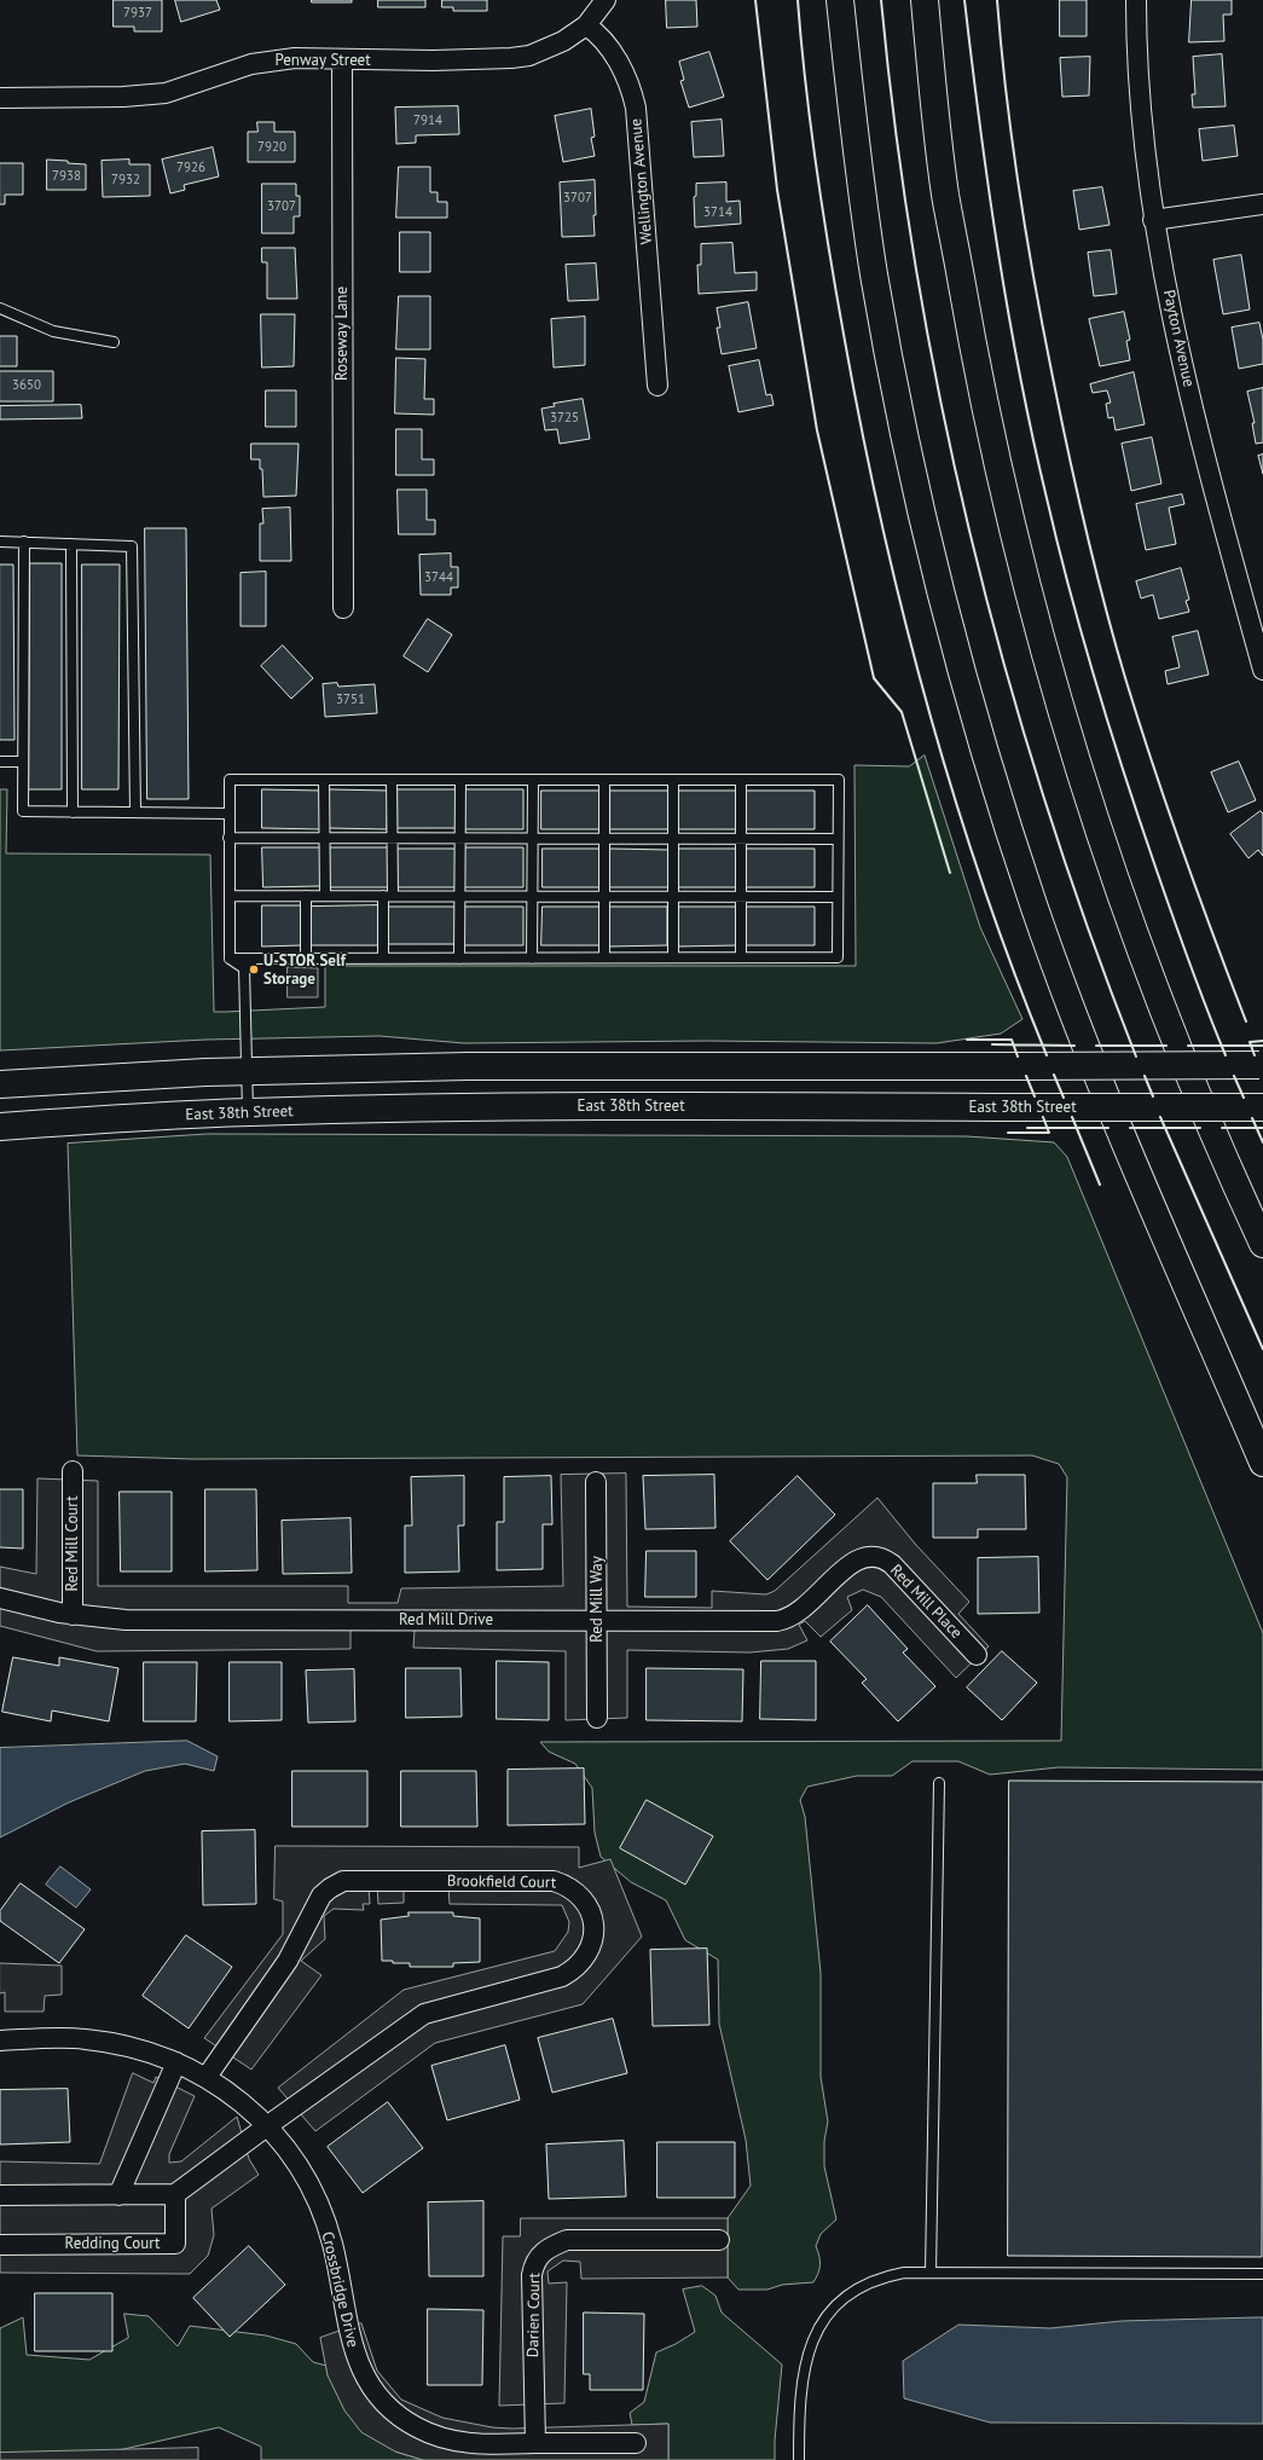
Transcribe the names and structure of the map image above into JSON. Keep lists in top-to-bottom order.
{
  "streets": {
    "main road": ["East 38th Street"],
    "street": [
      "Penway Street",
      "Wellington Avenue",
      "Roseway Lane",
      "Payton Avenue",
      "Red Mill Court",
      "Red Mill Way",
      "Red Mill Place",
      "Red Mill Drive",
      "Brookfield Court",
      "Redding Court",
      "Crossbridge Drive",
      "Darien Court"
    ]
  },
  "crossings": [
    ["Penway Street", "Wellington Avenue"],
    ["Penway Street", "Roseway Lane"],
    ["Red Mill Court", "Red Mill Drive"],
    ["Red Mill Way", "Red Mill Drive"],
    ["Red Mill Place", "Red Mill Drive"],
    ["Brookfield Court", "Crossbridge Drive"],
    ["Crossbridge Drive", "Darien Court"]
  ],
  "places": ["U-STOR Self Storage"],
  "house_numbers": [
    "7937",
    "7914",
    "7920",
    "7926",
    "7938",
    "7932",
    "3707",
    "3707",
    "3714",
    "3650",
    "3725",
    "3744",
    "3751"
  ]
}
